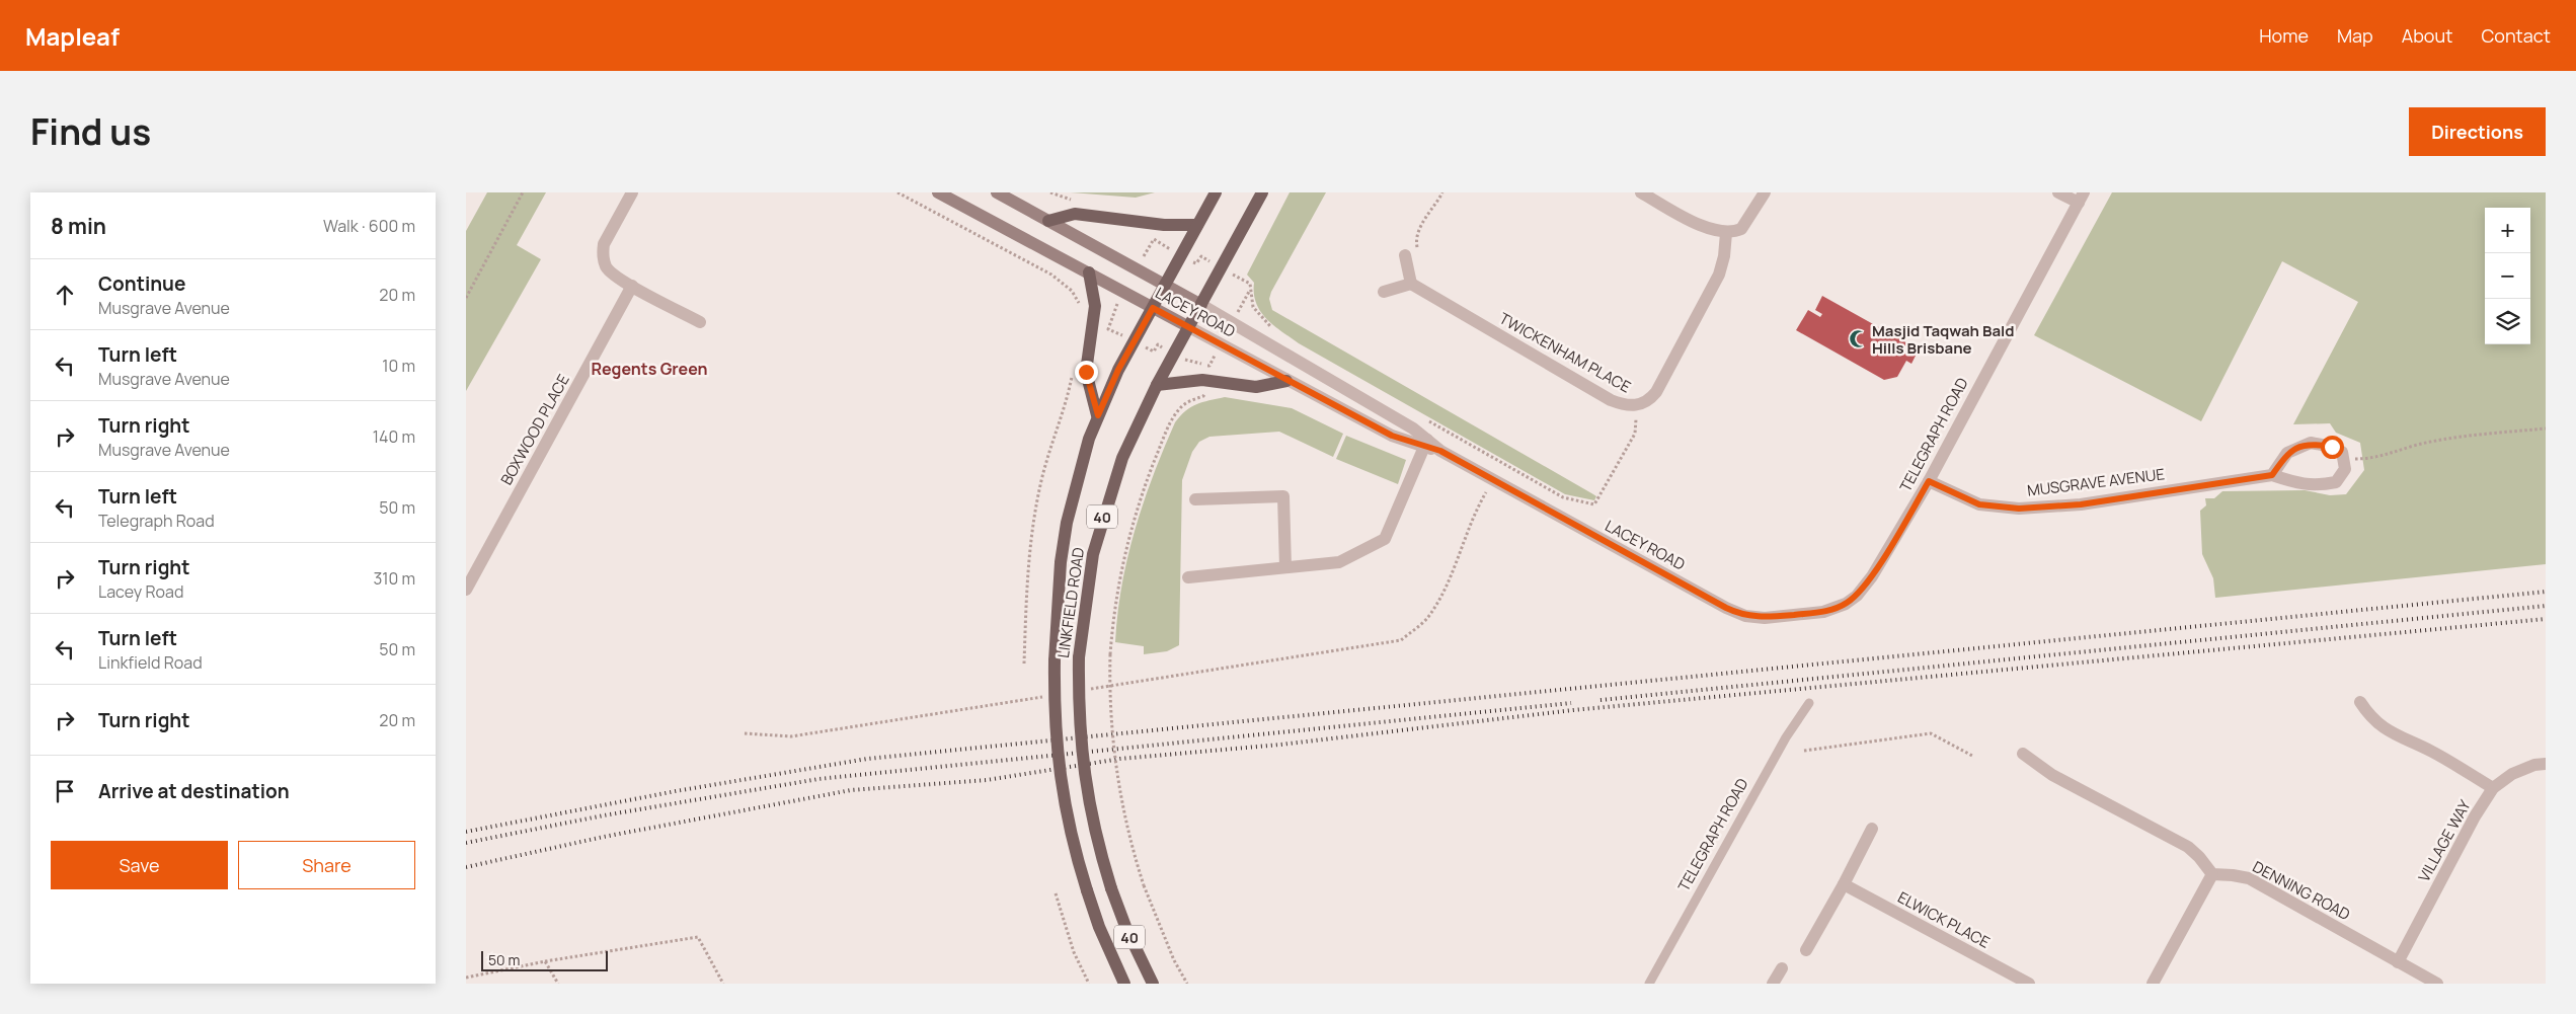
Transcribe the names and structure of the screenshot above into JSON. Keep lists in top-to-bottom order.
{
  "streets": {
    "main road": ["40", "LINKFIELD ROAD"],
    "street": [
      "LACEY ROAD",
      "TWICKENHAM PLACE",
      "BOXWOOD PLACE",
      "TELEGRAPH ROAD",
      "MUSGRAVE AVENUE",
      "VILLAGE WAY",
      "DENNING ROAD",
      "ELWICK PLACE"
    ]
  },
  "crossings": [
    ["LACEY ROAD", "TELEGRAPH ROAD"],
    ["LACEY ROAD", "LINKFIELD ROAD"],
    ["TELEGRAPH ROAD", "MUSGRAVE AVENUE"],
    ["VILLAGE WAY", "DENNING ROAD"]
  ],
  "districts": ["Regents Green"],
  "places": {
    "mosque": ["Masjid Taqwah Bald Hills Brisbane"]
  },
  "scale_bar": "50 m",
  "page": {
    "header": "Mapleaf",
    "nav": [
      "Home",
      "Map",
      "About",
      "Contact"
    ],
    "title": "Find us",
    "buttons": [
      "Directions",
      ["Save", "Share"]
    ],
    "heading": ["8 min", "Walk · 600 m"],
    "map_buttons": ["+", "−"],
    "list": [
      ["Continue", "Musgrave Avenue", "20 m"],
      ["Turn left", "Musgrave Avenue", "10 m"],
      ["Turn right", "Musgrave Avenue", "140 m"],
      ["Turn left", "Telegraph Road", "50 m"],
      ["Turn right", "Lacey Road", "310 m"],
      ["Turn left", "Linkfield Road", "50 m"],
      ["Turn right", "20 m"],
      "Arrive at destination"
    ],
    "scale": "50 m"
  }
}
